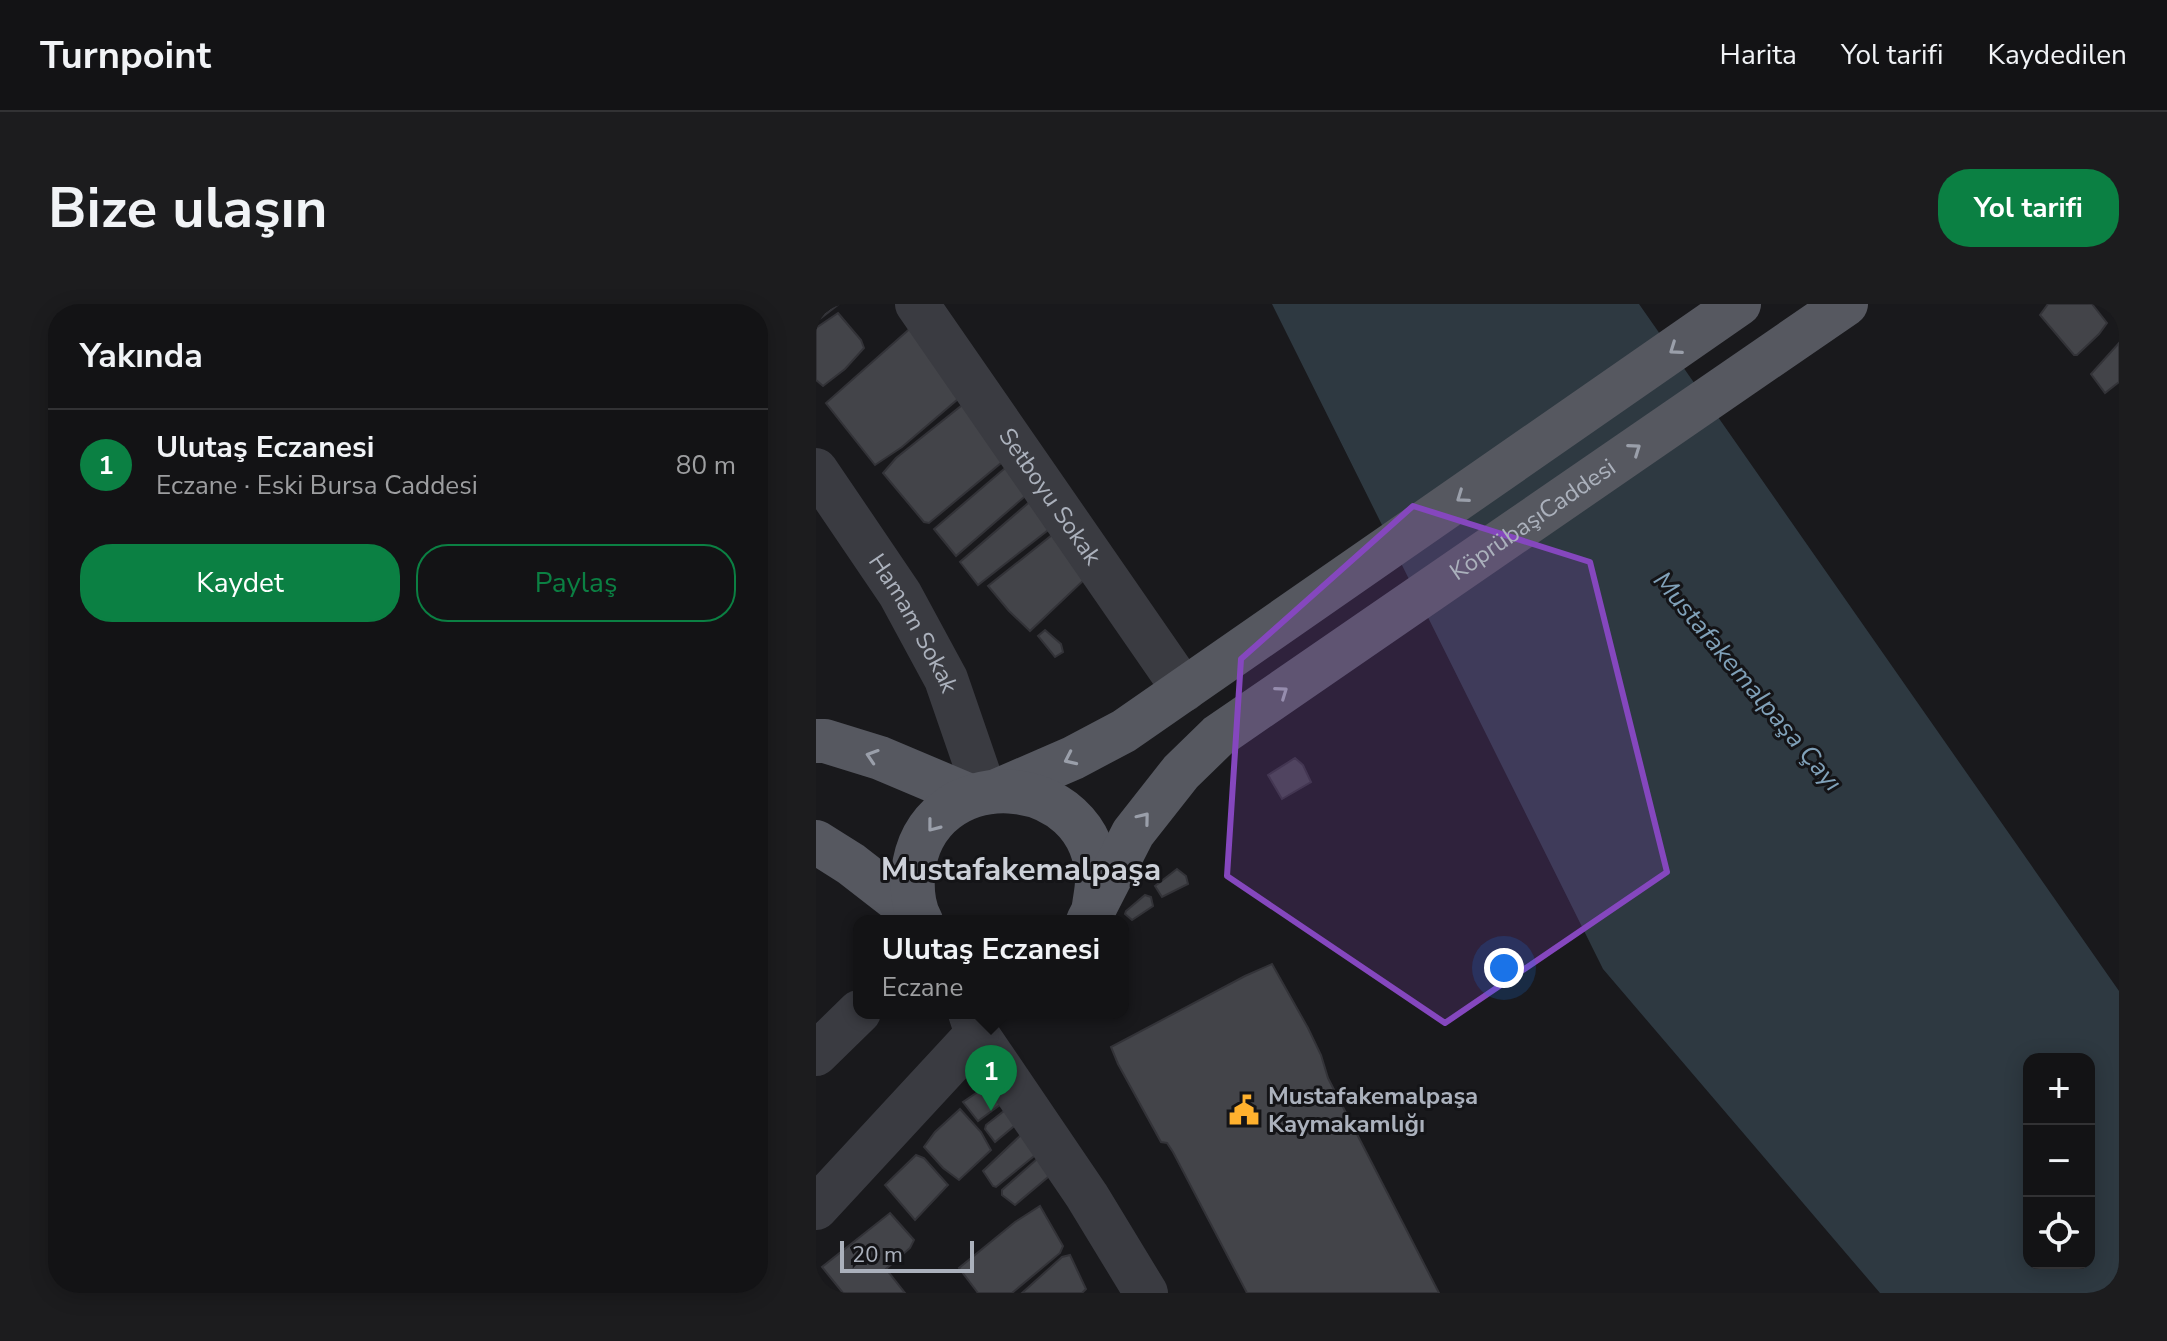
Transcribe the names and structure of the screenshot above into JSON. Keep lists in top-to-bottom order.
{
  "streets": {
    "main road": ["KöprübaşıCaddesi"],
    "street": ["Setboyu Sokak", "Hamam Sokak"]
  },
  "districts": ["Mustafakemalpaşa"],
  "water": ["Mustafakemalpaşa Çayı"],
  "places": {
    "public building": ["Mustafakemalpaşa Kaymakamlığı"]
  },
  "scale_bar": "20 m",
  "page": {
    "header": "Turnpoint",
    "nav": ["Harita", "Yol tarifi", "Kaydedilen"],
    "buttons": [
      "Yol tarifi",
      ["Kaydet", "Paylaş"]
    ],
    "title": "Bize ulaşın",
    "heading": "Yakında",
    "list": [
      {
        "mark": "1",
        "name": "Ulutaş Eczanesi",
        "note": "Eczane · Eski Bursa Caddesi",
        "value": "80 m"
      }
    ],
    "popup": ["Ulutaş Eczanesi", "Eczane"],
    "pins": "1",
    "map_buttons": ["+", "−"],
    "scale": "20 m"
  }
}
